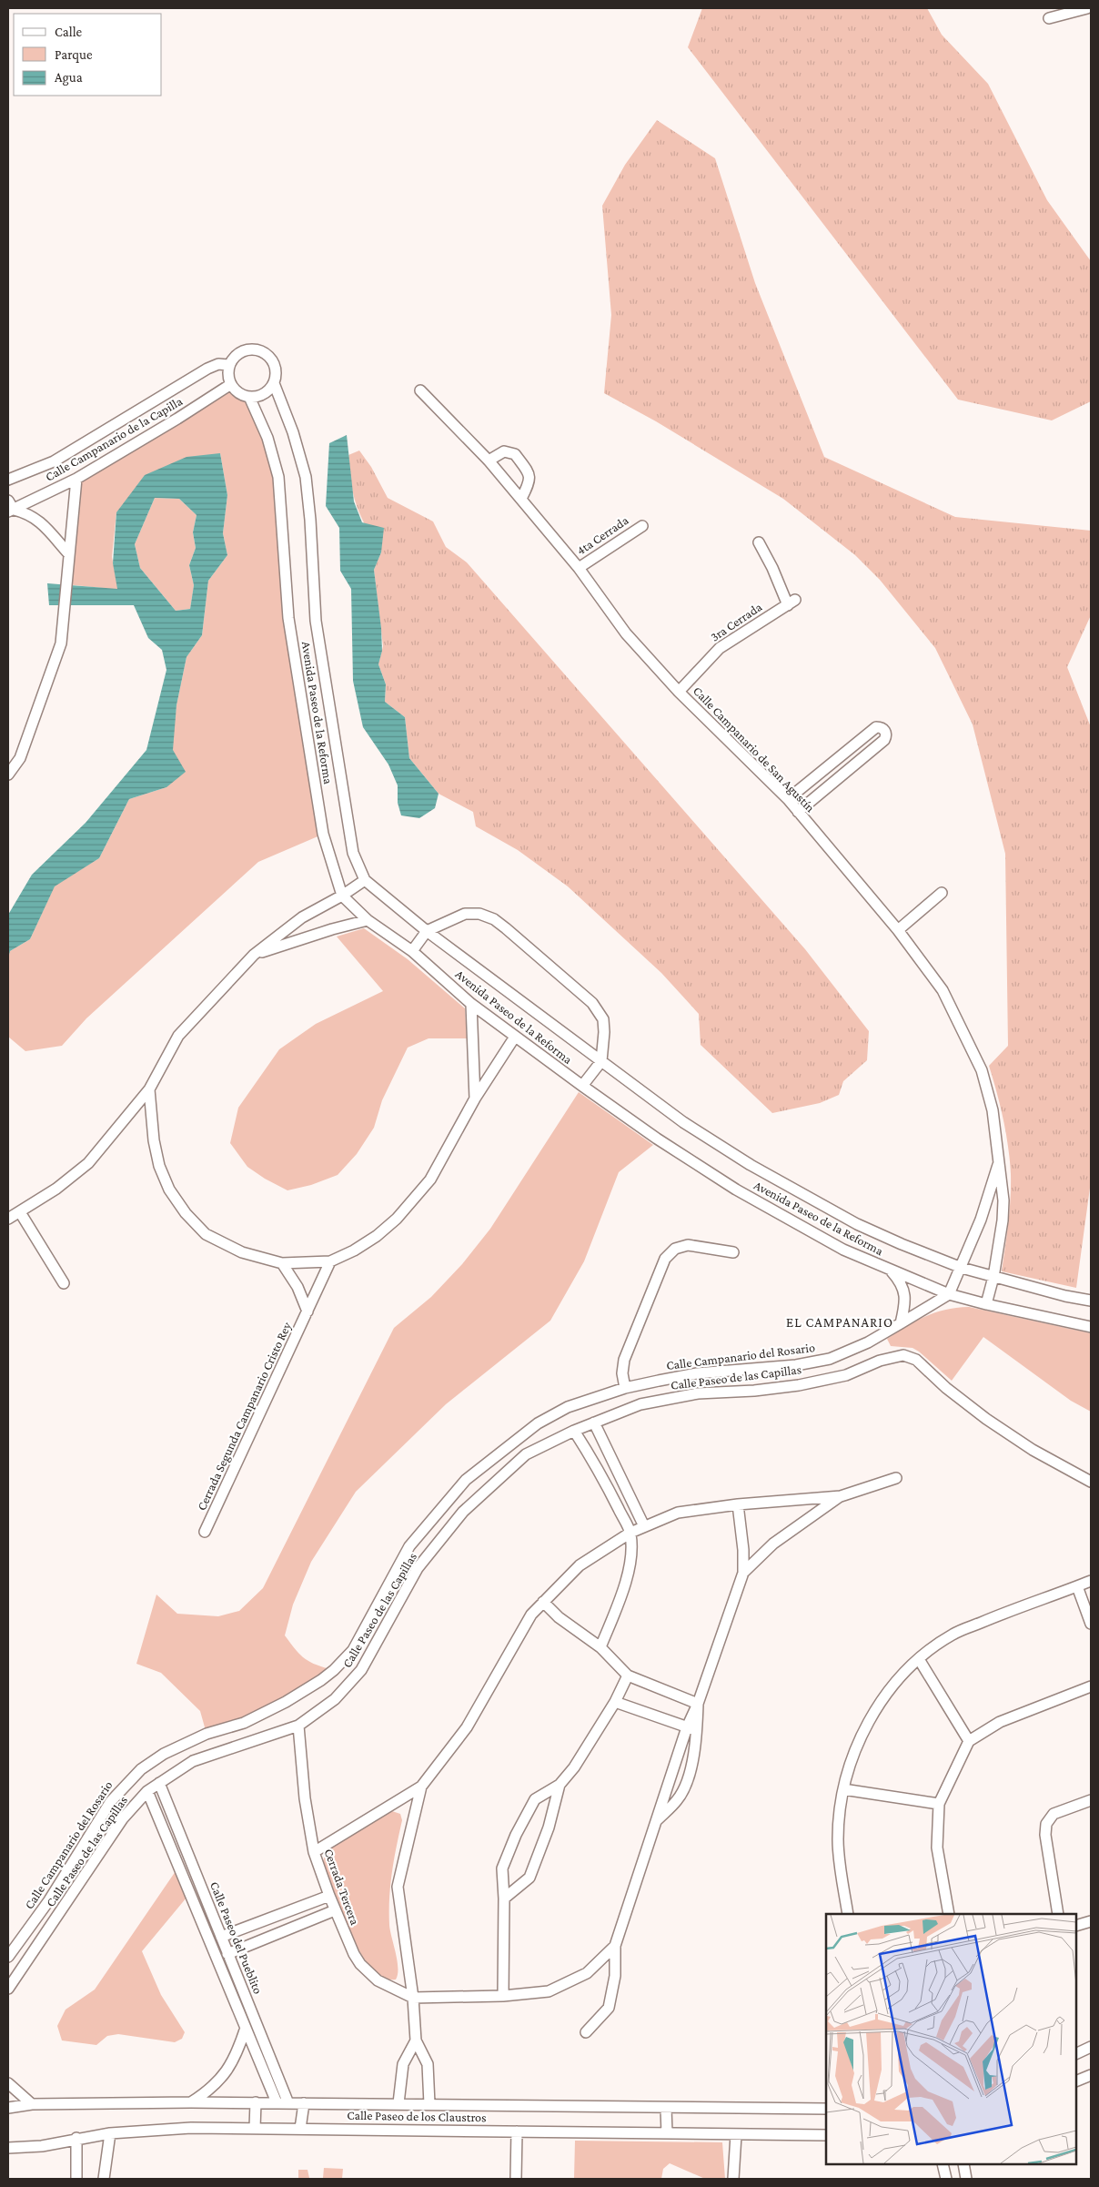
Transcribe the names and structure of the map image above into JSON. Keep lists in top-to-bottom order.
{
  "streets": {
    "street": [
      "Calle Campanario de la Capilla",
      "4ta Cerrada",
      "3ra Cerrada",
      "Avenida Paseo de la Reforma",
      "Calle Campanario de San Agustín",
      "Calle Campanario del Rosario",
      "Calle Paseo de las Capillas",
      "Cerrada Segunda Campanario Cristo Rey",
      "Cerrada Tercera",
      "Calle Paseo del Pueblito",
      "Calle Paseo de los Claustros"
    ]
  },
  "crossings": [
    ["Calle Campanario de la Capilla", "Avenida Paseo de la Reforma"],
    ["4ta Cerrada", "Calle Campanario de San Agustín"],
    ["3ra Cerrada", "Calle Campanario de San Agustín"],
    ["Avenida Paseo de la Reforma", "Calle Campanario de San Agustín"],
    ["Avenida Paseo de la Reforma", "Calle Campanario del Rosario"],
    ["Calle Campanario de San Agustín", "Calle Campanario del Rosario"],
    ["Calle Paseo de las Capillas", "Cerrada Tercera"],
    ["Calle Paseo de las Capillas", "Calle Paseo del Pueblito"],
    ["Calle Paseo del Pueblito", "Calle Paseo de los Claustros"]
  ],
  "districts": ["EL CAMPANARIO"],
  "legend": ["Calle", "Parque", "Agua"]
}
